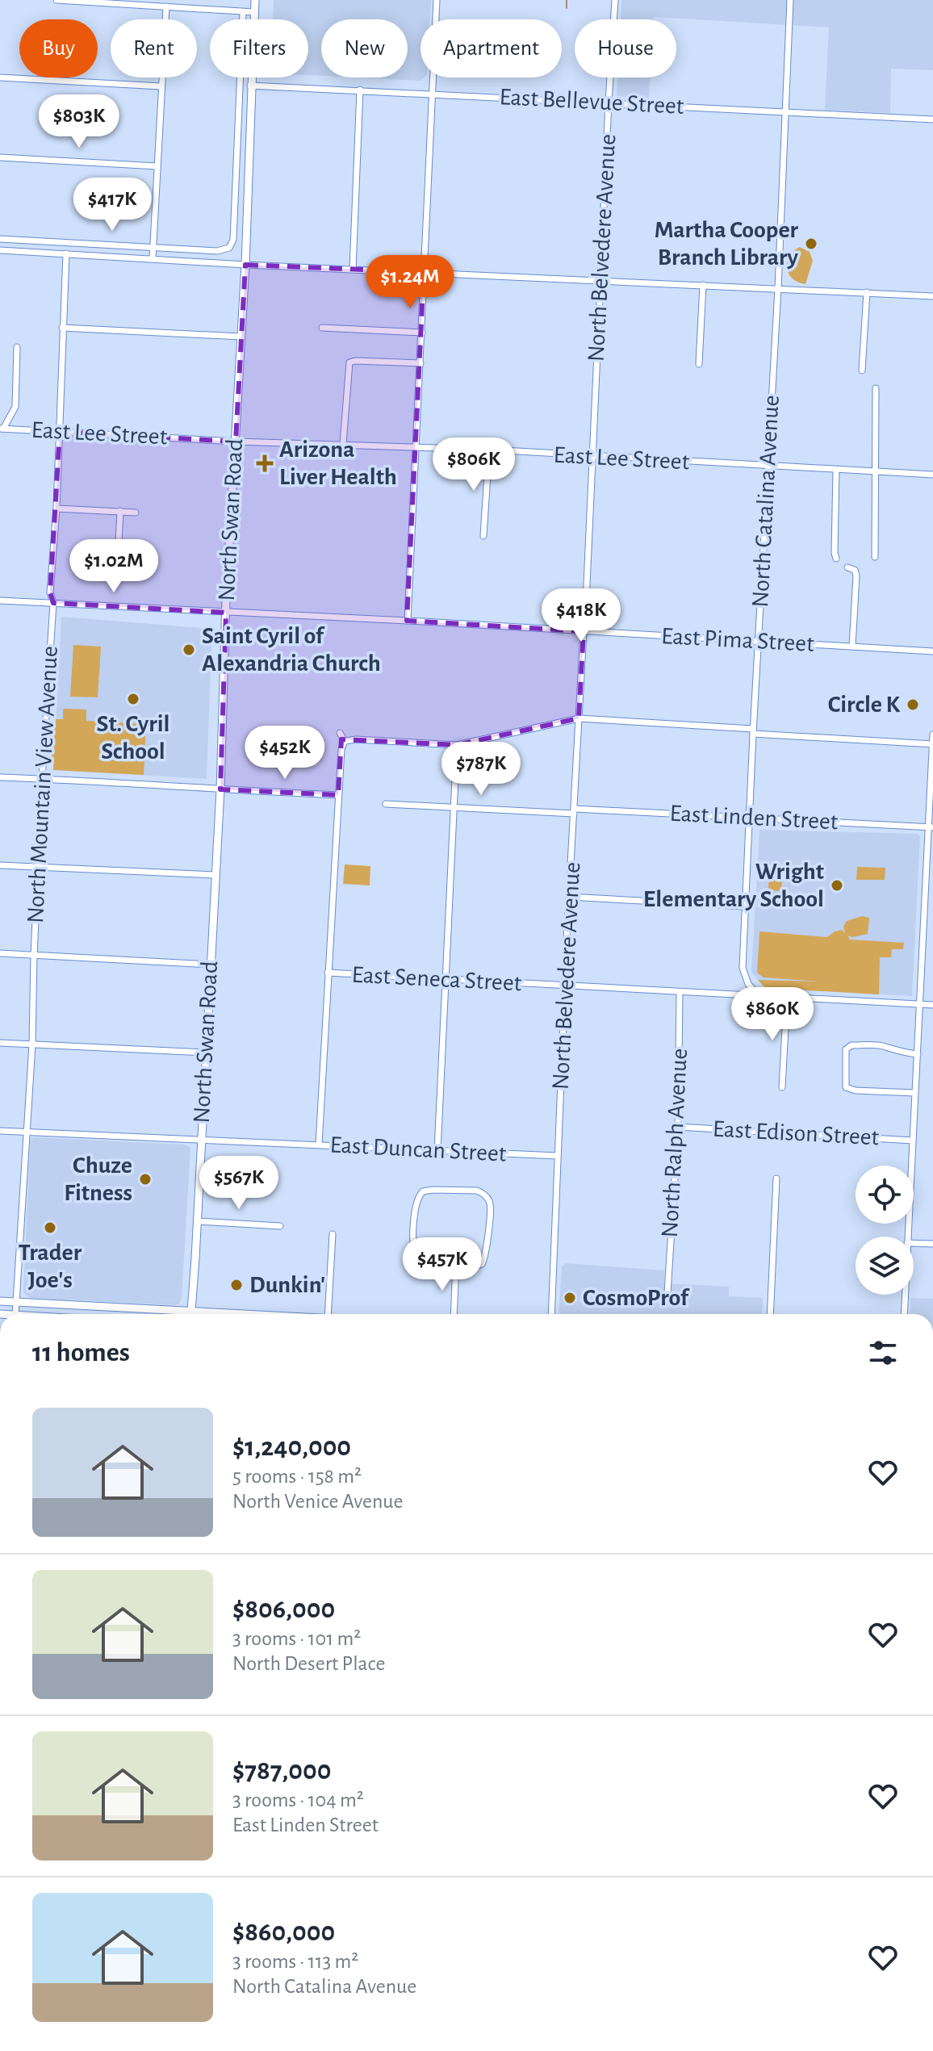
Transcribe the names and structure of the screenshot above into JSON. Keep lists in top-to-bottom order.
{
  "streets": {
    "main road": ["North Swan Road"],
    "street": [
      "East Bellevue Street",
      "North Belvedere Avenue",
      "East Lee Street",
      "North Catalina Avenue",
      "East Pima Street",
      "North Mountain View Avenue",
      "East Linden Street",
      "East Seneca Street",
      "East Edison Street",
      "North Ralph Avenue",
      "East Duncan Street"
    ]
  },
  "crossings": [
    ["East Bellevue Street", "North Belvedere Avenue"],
    ["East Bellevue Street", "North Catalina Avenue"],
    ["East Bellevue Street", "North Swan Road"],
    ["North Belvedere Avenue", "East Lee Street"],
    ["North Belvedere Avenue", "East Pima Street"],
    ["North Belvedere Avenue", "East Linden Street"],
    ["North Belvedere Avenue", "East Seneca Street"],
    ["North Belvedere Avenue", "East Duncan Street"],
    ["East Lee Street", "North Catalina Avenue"],
    ["East Lee Street", "North Swan Road"],
    ["East Lee Street", "North Mountain View Avenue"],
    ["North Catalina Avenue", "East Pima Street"],
    ["North Catalina Avenue", "East Linden Street"],
    ["North Catalina Avenue", "East Seneca Street"],
    ["North Swan Road", "East Pima Street"],
    ["North Swan Road", "East Duncan Street"],
    ["East Pima Street", "North Mountain View Avenue"],
    ["East Seneca Street", "North Ralph Avenue"],
    ["East Edison Street", "North Ralph Avenue"]
  ],
  "places": {
    "other": [
      "Martha Cooper Branch Library",
      "Saint Cyril of Alexandria Church",
      "St. Cyril School",
      "Circle K",
      "Wright Elementary School",
      "Chuze Fitness",
      "Trader Joe's",
      "Dunkin'",
      "CosmoProf"
    ],
    "health": ["Arizona Liver Health"]
  },
  "page": {
    "chip": [
      "Buy",
      "Rent",
      "Filters",
      "New",
      "Apartment",
      "House"
    ],
    "price": [
      "$803K",
      "$417K",
      "$1.24M",
      "$806K",
      "$1.02M",
      "$418K",
      "$452K",
      "$787K",
      "$860K",
      "$567K",
      "$457K"
    ],
    "heading": "11 homes",
    "list": [
      {
        "name": "$1,240,000",
        "note": "5 rooms · 158 m² · North Venice Avenue"
      },
      {
        "name": "$806,000",
        "note": "3 rooms · 101 m² · North Desert Place"
      },
      {
        "name": "$787,000",
        "note": "3 rooms · 104 m² · East Linden Street"
      },
      {
        "name": "$860,000",
        "note": "3 rooms · 113 m² · North Catalina Avenue"
      }
    ]
  }
}
